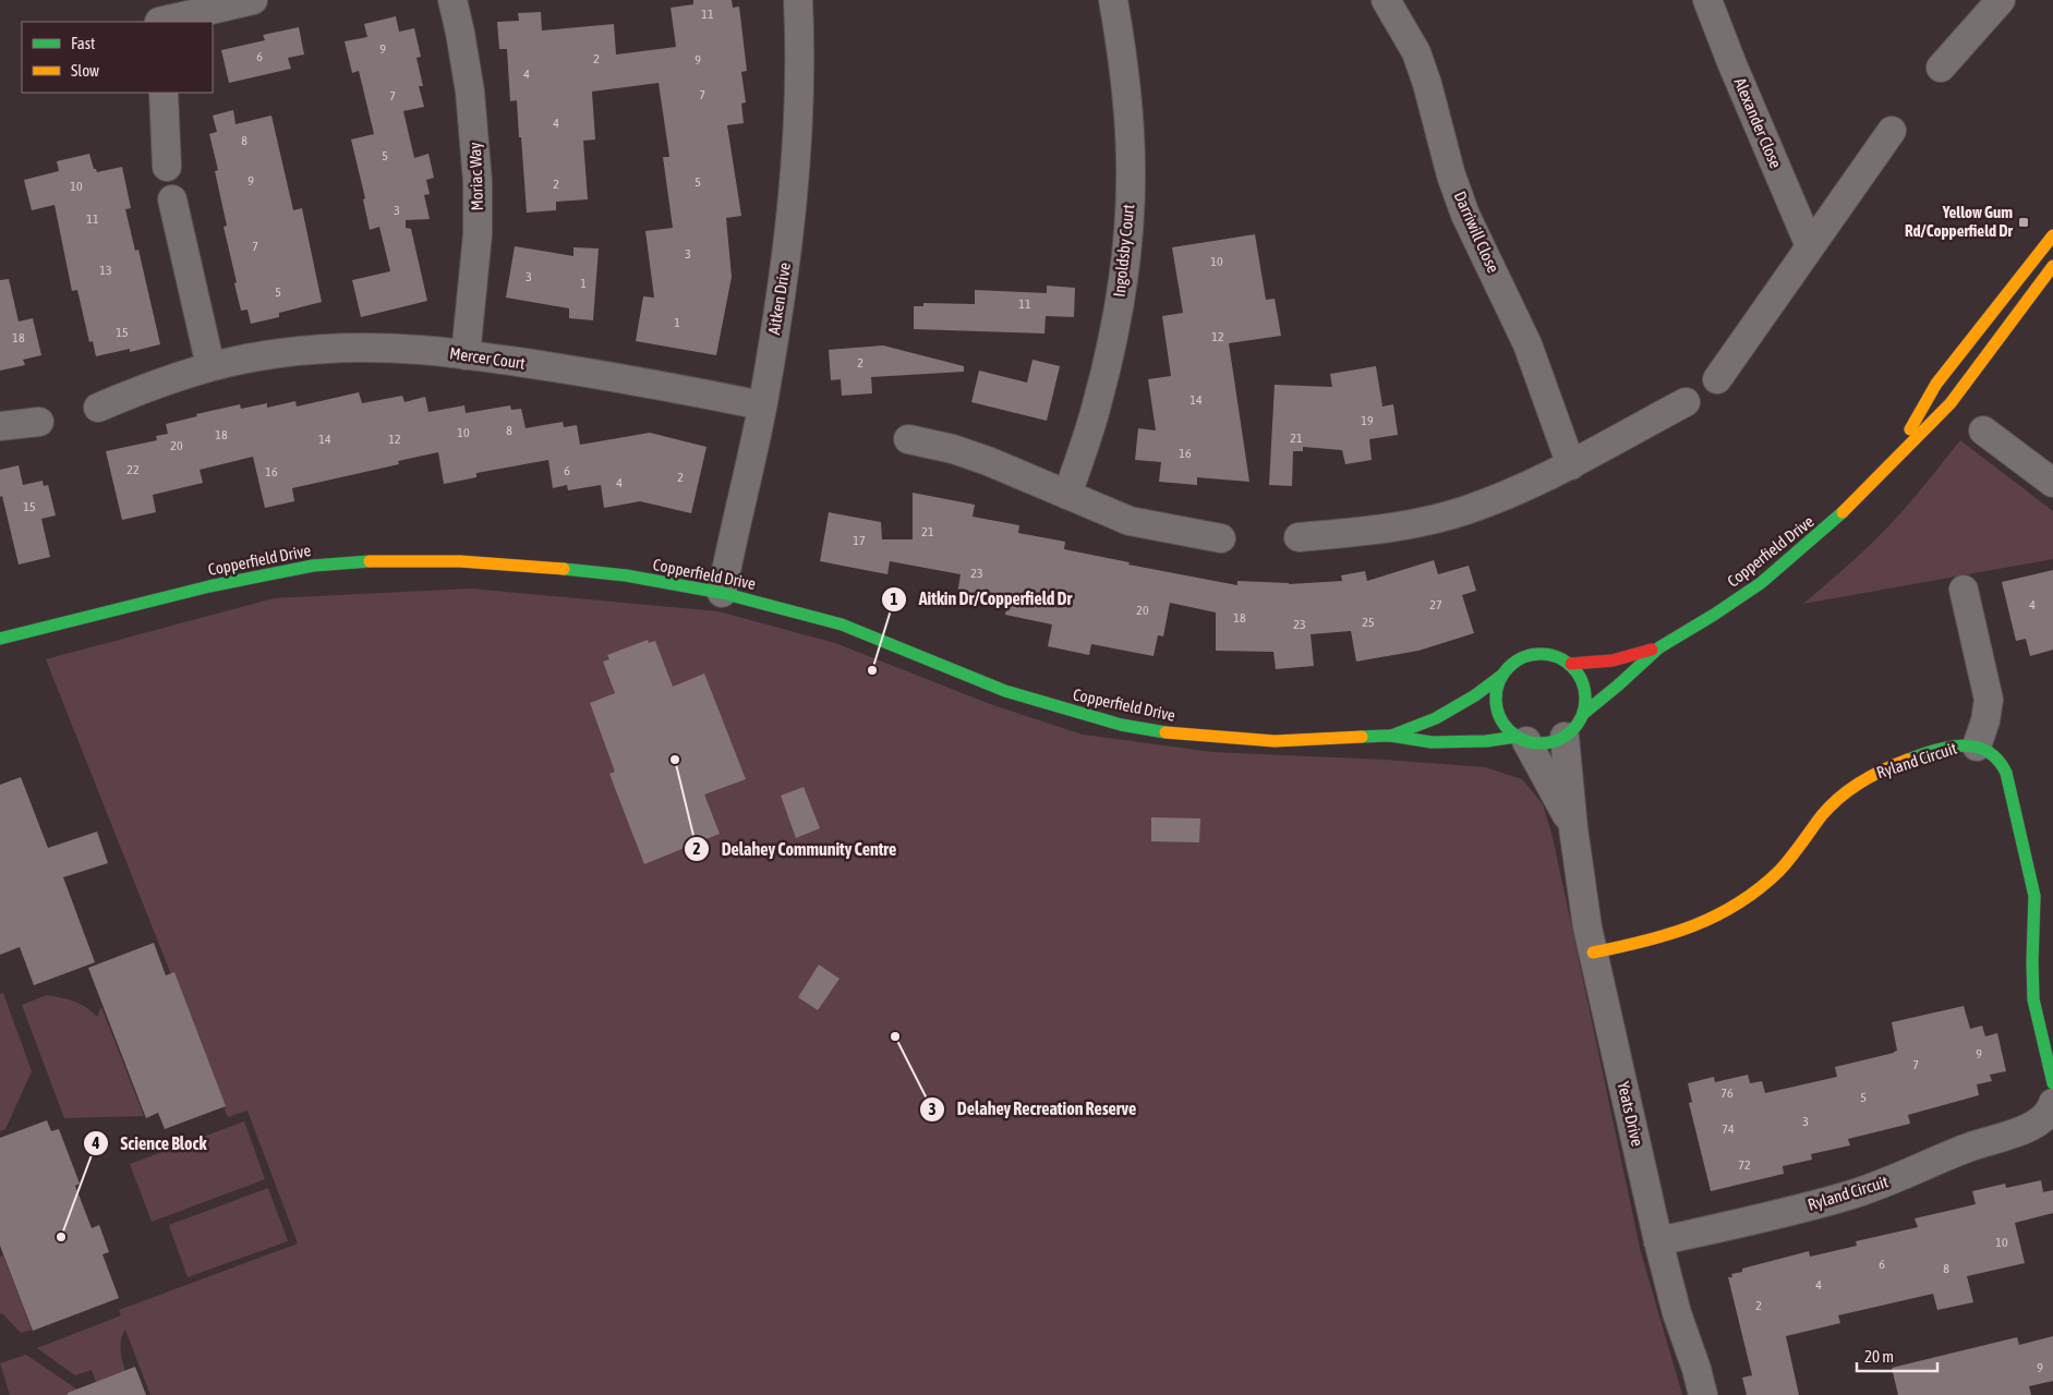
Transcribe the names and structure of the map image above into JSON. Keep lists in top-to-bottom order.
{
  "streets": {
    "street": [
      "Alexander Close",
      "Moriac Way",
      "Darriwill Close",
      "Ingoldsby Court",
      "Aitken Drive",
      "Mercer Court",
      "Copperfield Drive",
      "Ryland Circuit",
      "Yeats Drive"
    ]
  },
  "crossings": [
    ["Moriac Way", "Mercer Court"],
    ["Aitken Drive", "Mercer Court"],
    ["Aitken Drive", "Copperfield Drive"],
    ["Copperfield Drive", "Yeats Drive"],
    ["Ryland Circuit", "Yeats Drive"]
  ],
  "places": {
    "transit": ["Yellow Gum Rd/Copperfield Dr"],
    "other": [
      "Aitkin Dr/Copperfield Dr",
      "Delahey Community Centre",
      "Delahey Recreation Reserve",
      "Science Block"
    ]
  },
  "house_numbers": [
    "11",
    "9",
    "6",
    "2",
    "9",
    "4",
    "7",
    "7",
    "4",
    "8",
    "5",
    "9",
    "5",
    "2",
    "10",
    "3",
    "11",
    "7",
    "3",
    "10",
    "13",
    "3",
    "1",
    "5",
    "11",
    "1",
    "15",
    "12",
    "18",
    "2",
    "14",
    "19",
    "8",
    "10",
    "18",
    "21",
    "14",
    "12",
    "20",
    "16",
    "22",
    "6",
    "16",
    "2",
    "4",
    "15",
    "21",
    "17",
    "23",
    "27",
    "4",
    "20",
    "18",
    "25",
    "23",
    "9",
    "7",
    "76",
    "5",
    "3",
    "74",
    "72",
    "10",
    "6",
    "8",
    "4",
    "2",
    "9"
  ],
  "legend": ["Fast", "Slow"],
  "scale_bar": "20 m"
}
